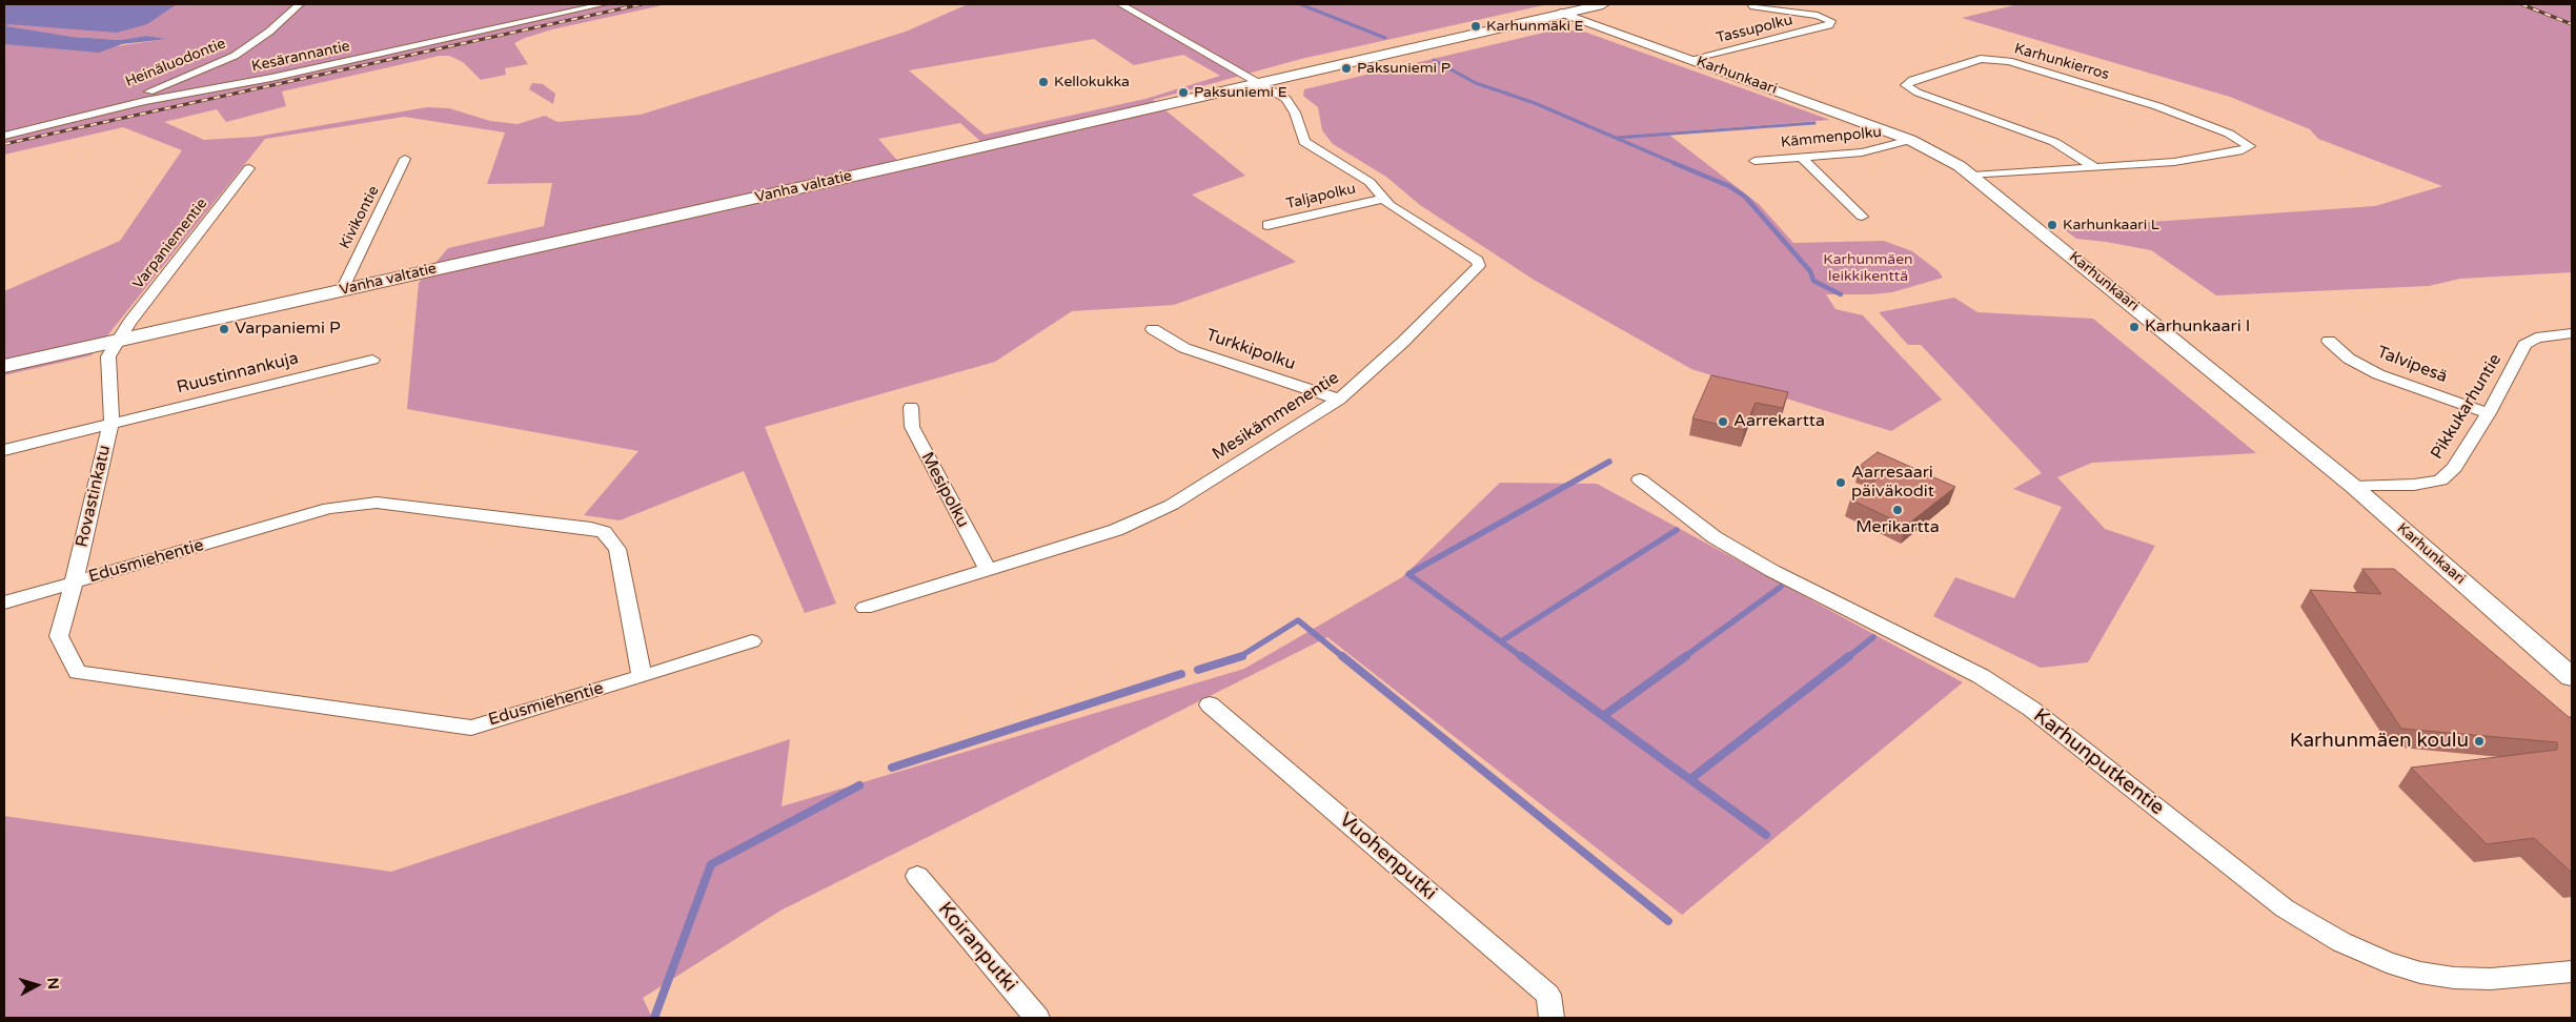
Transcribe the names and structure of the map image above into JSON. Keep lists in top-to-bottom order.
{
  "streets": {
    "main road": ["Vanha valtatie"],
    "street": [
      "Tassupolku",
      "Kesärannantie",
      "Karhunkierros",
      "Heinäluodontie",
      "Karhunkaari",
      "Kämmenpolku",
      "Taljapolku",
      "Kivikontie",
      "Varpaniementie",
      "Turkkipolku",
      "Talvipesä",
      "Ruustinnankuja",
      "Pikkukarhuntie",
      "Mesikämmenentie",
      "Mesipolku",
      "Rovastinkatu",
      "Edusmiehentie",
      "Karhunputkentie",
      "Vuohenputki",
      "Koiranputki"
    ]
  },
  "crossings": [
    ["Tassupolku", "Karhunkaari"],
    ["Kesärannantie", "Heinäluodontie"],
    ["Karhunkierros", "Karhunkaari"],
    ["Karhunkaari", "Kämmenpolku"],
    ["Karhunkaari", "Vanha valtatie"],
    ["Karhunkaari", "Pikkukarhuntie"],
    ["Vanha valtatie", "Kivikontie"],
    ["Vanha valtatie", "Varpaniementie"],
    ["Vanha valtatie", "Mesikämmenentie"],
    ["Vanha valtatie", "Rovastinkatu"],
    ["Taljapolku", "Mesikämmenentie"],
    ["Varpaniementie", "Rovastinkatu"],
    ["Turkkipolku", "Mesikämmenentie"],
    ["Talvipesä", "Pikkukarhuntie"],
    ["Ruustinnankuja", "Rovastinkatu"],
    ["Mesikämmenentie", "Mesipolku"],
    ["Rovastinkatu", "Edusmiehentie"]
  ],
  "parks": ["Karhunmäen leikkikenttä"],
  "places": [
    "Karhunmäki E",
    "Paksuniemi P",
    "Kellokukka",
    "Paksuniemi E",
    "Karhunkaari L",
    "Karhunkaari I",
    "Varpaniemi P",
    "Aarrekartta",
    "Aarresaari päiväkodit",
    "Merikartta",
    "Karhunmäen koulu"
  ],
  "north": "right"
}
